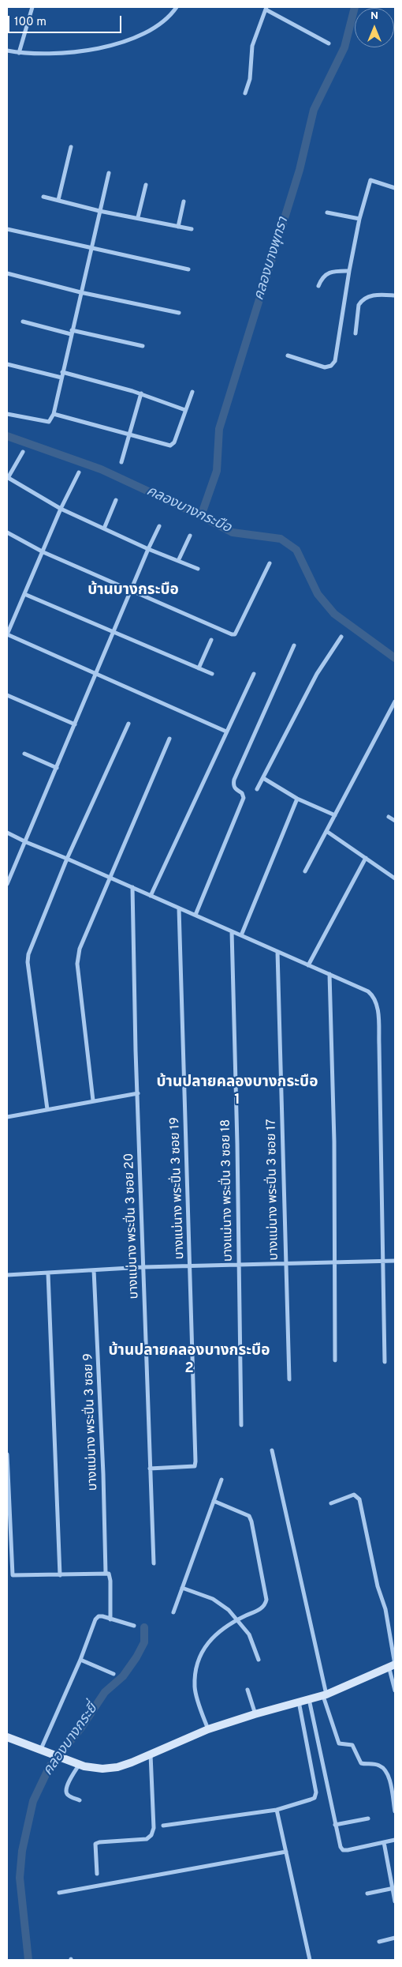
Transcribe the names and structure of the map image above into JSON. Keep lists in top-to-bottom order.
{
  "streets": {
    "street": [
      "บางแม่นาง พระปิ่น 3 ซอย 19",
      "บางแม่นาง พระปิ่น 3 ซอย 17",
      "บางแม่นาง พระปิ่น 3 ซอย 18",
      "บางแม่นาง พระปิ่น 3 ซอย 20",
      "บางแม่นาง พระปิ่น 3 ซอย 9"
    ]
  },
  "crossings": [
    ["บางแม่นาง พระปิ่น 3 ซอย 19", "บางแม่นาง พระปิ่น 3 ซอย 20"]
  ],
  "districts": ["บ้านบางกระบือ", "บ้านปลายคลองบางกระบือ 1", "บ้านปลายคลองบางกระบือ 2"],
  "water": ["คลองบางพุทรา", "คลองบางกระบือ", "คลองบางกระยี่"],
  "scale_bar": "100 m",
  "north": "top"
}
